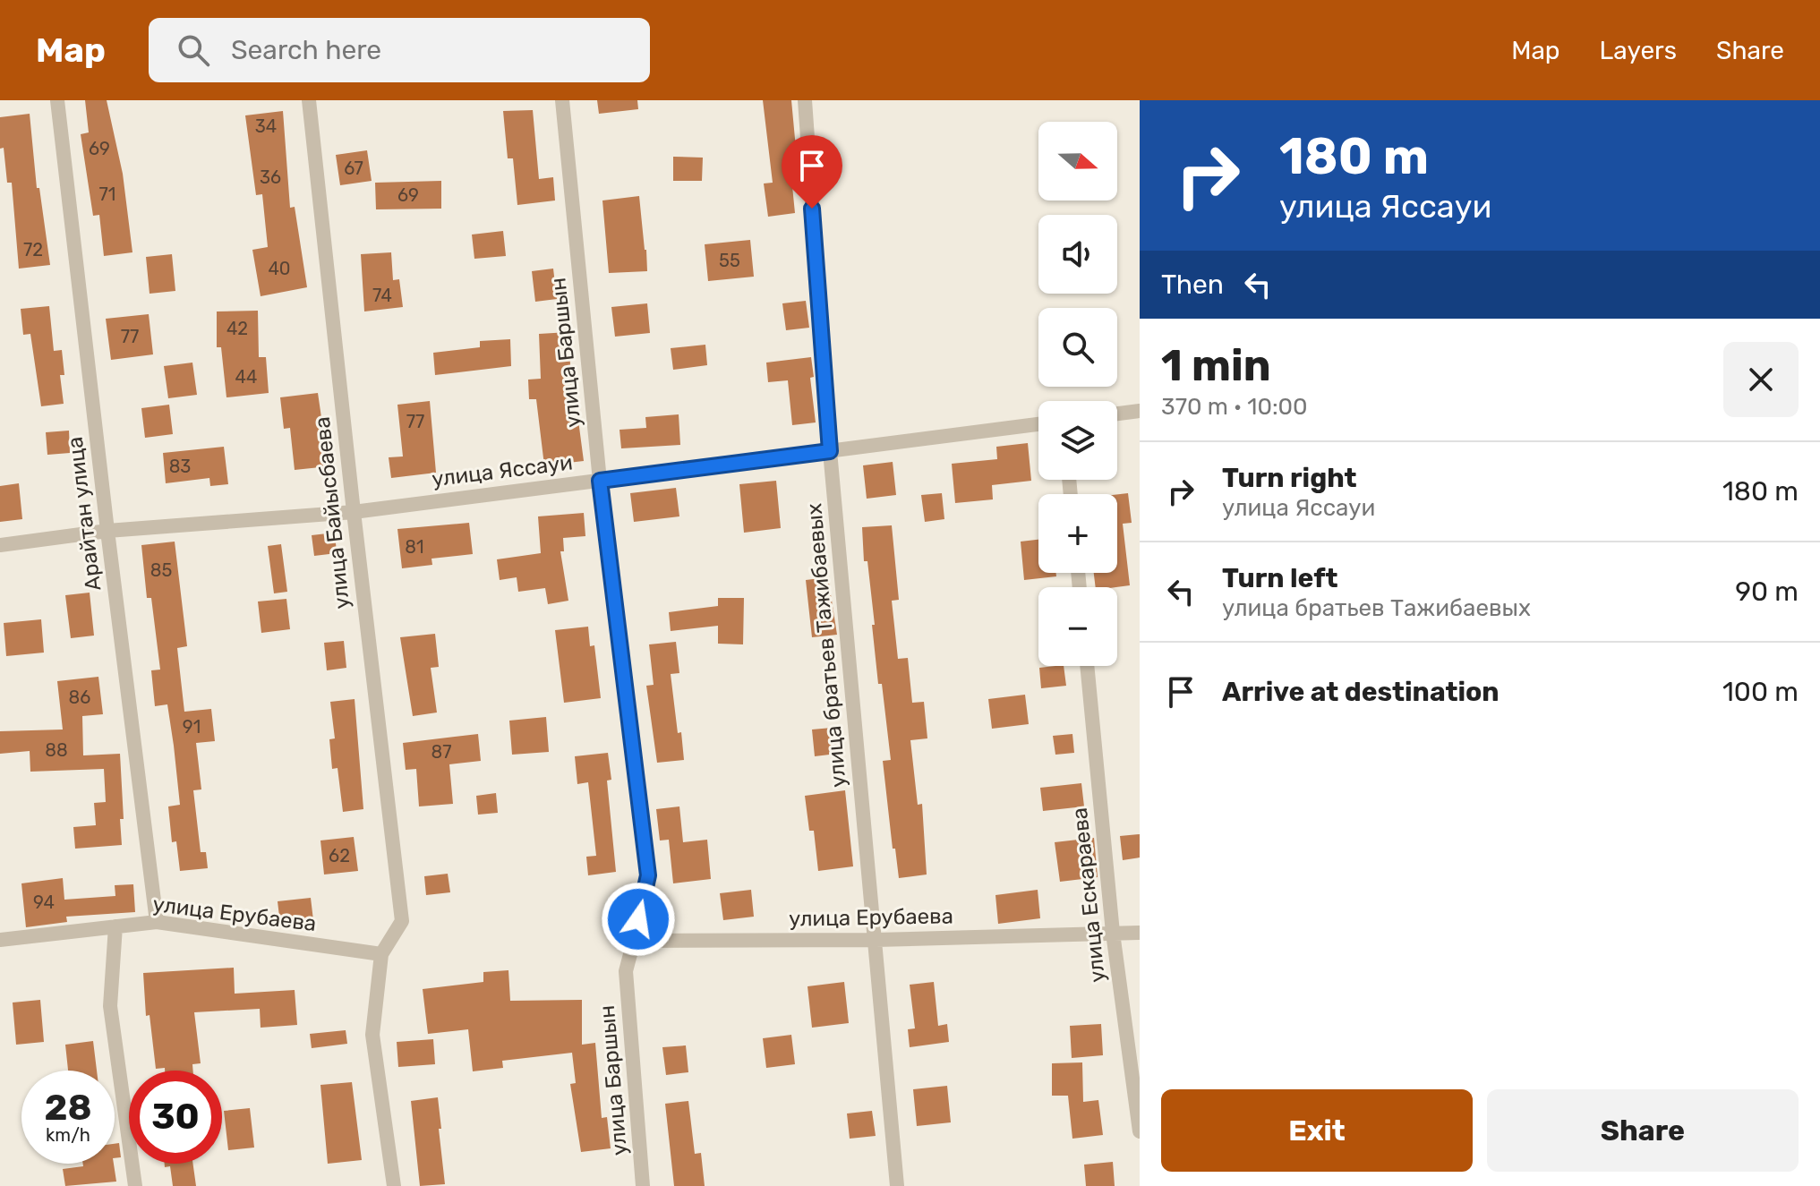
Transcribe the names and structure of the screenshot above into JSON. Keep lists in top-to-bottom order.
{
  "streets": {
    "street": [
      "улица Баршын",
      "улица Яссауи",
      "улица Байысбаева",
      "Арайтан улица",
      "улица братьев Тажибаевых",
      "улица Ескараева",
      "улица Ерубаева"
    ]
  },
  "crossings": [
    ["улица Баршын", "улица Яссауи"],
    ["улица Баршын", "улица Ерубаева"],
    ["улица Яссауи", "улица Байысбаева"],
    ["улица Яссауи", "Арайтан улица"],
    ["улица Яссауи", "улица братьев Тажибаевых"],
    ["улица Байысбаева", "улица Ерубаева"],
    ["Арайтан улица", "улица Ерубаева"],
    ["улица братьев Тажибаевых", "улица Ерубаева"],
    ["улица Ескараева", "улица Ерубаева"]
  ],
  "house_numbers": [
    "34",
    "69",
    "67",
    "36",
    "71",
    "69",
    "72",
    "55",
    "40",
    "74",
    "42",
    "77",
    "44",
    "77",
    "83",
    "81",
    "85",
    "86",
    "91",
    "88",
    "87",
    "62",
    "94"
  ],
  "north": "right",
  "page": {
    "header": "Map",
    "search": "Search here",
    "nav": ["Map", "Layers", "Share"],
    "turn": ["180 m", "улица Яссауи"],
    "map_buttons": ["+", "−"],
    "then": "Then",
    "heading": ["1 min", "370 m · 10:00"],
    "list": [
      {
        "name": "Turn right",
        "note": "улица Яссауи",
        "value": "180 m"
      },
      {
        "name": "Turn left",
        "note": "улица братьев Тажибаевых",
        "value": "90 m"
      },
      {
        "name": "Arrive at destination",
        "value": "100 m"
      }
    ],
    "speed": "28 km/h",
    "limit": "30",
    "buttons": ["Exit", "Share"]
  }
}
